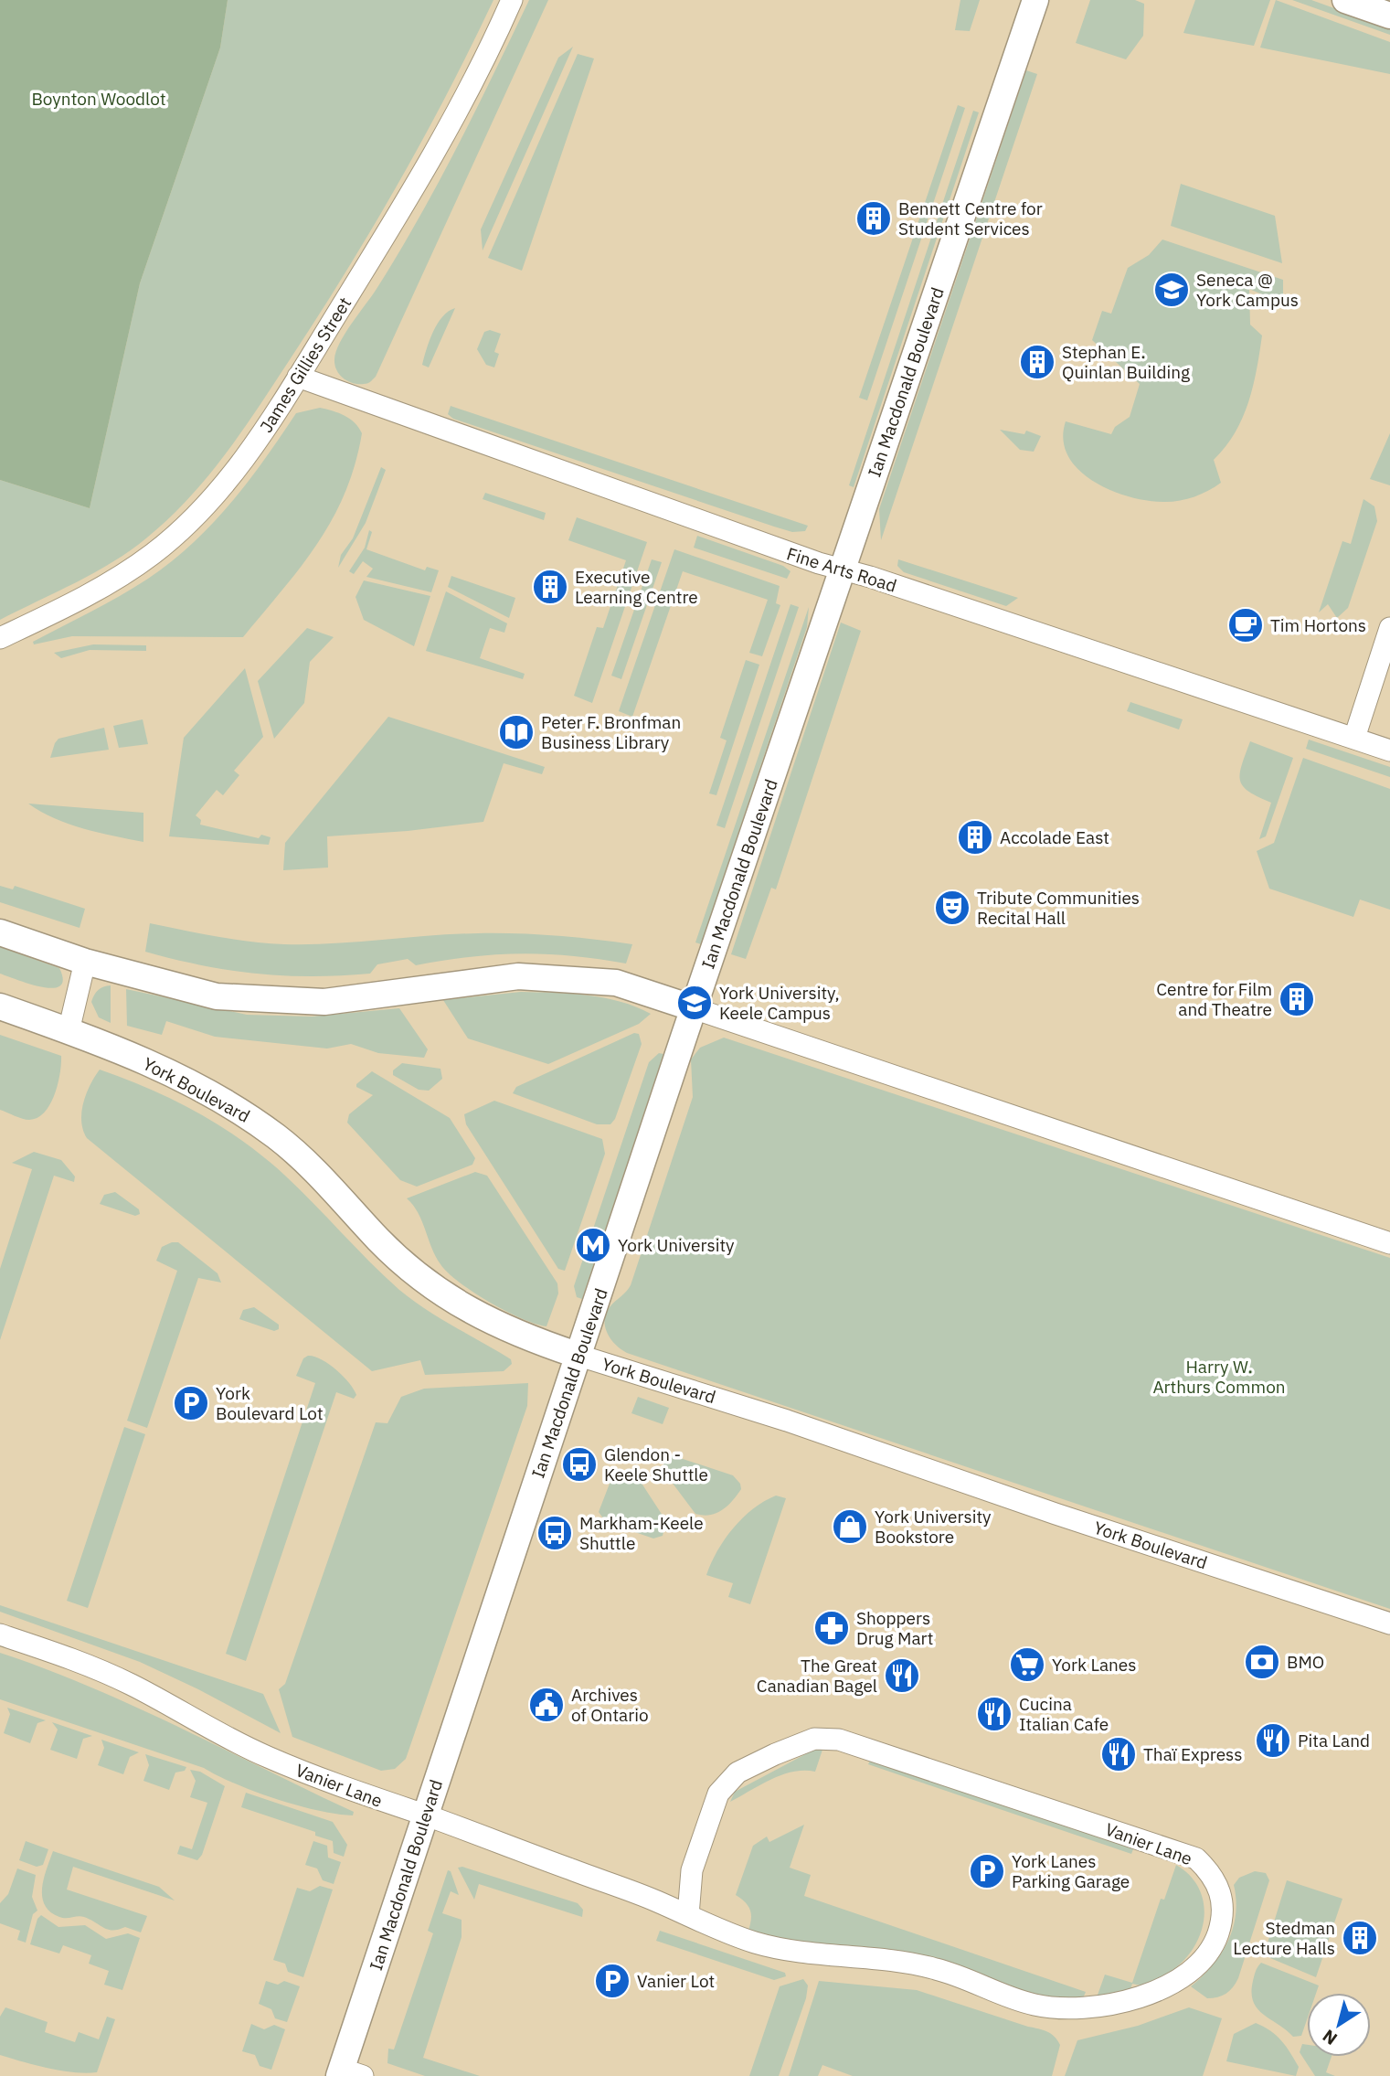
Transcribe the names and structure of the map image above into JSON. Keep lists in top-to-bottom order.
{
  "streets": {
    "street": [
      "James Gillies Street",
      "Ian Macdonald Boulevard",
      "Fine Arts Road",
      "York Boulevard",
      "Vanier Lane"
    ]
  },
  "crossings": [
    ["James Gillies Street", "Fine Arts Road"],
    ["Ian Macdonald Boulevard", "Fine Arts Road"],
    ["Ian Macdonald Boulevard", "York Boulevard"],
    ["Ian Macdonald Boulevard", "Vanier Lane"]
  ],
  "parks": ["Boynton Woodlot", "Harry W. Arthurs Common"],
  "places": {
    "building": [
      "Bennett Centre for Student Services",
      "Stephan E. Quinlan Building",
      "Executive Learning Centre",
      "Accolade East",
      "Centre for Film and Theatre",
      "Stedman Lecture Halls"
    ],
    "school or university": ["Seneca @ York Campus", "York University, Keele Campus"],
    "cafe": ["Tim Hortons"],
    "library": ["Peter F. Bronfman Business Library"],
    "theatre": ["Tribute Communities Recital Hall"],
    "metro station": ["York University"],
    "parking": ["York Boulevard Lot", "York Lanes Parking Garage", "Vanier Lot"],
    "bus stop": ["Glendon - Keele Shuttle", "Markham-Keele Shuttle"],
    "shop": ["York University Bookstore"],
    "pharmacy": ["Shoppers Drug Mart"],
    "bank": ["BMO"],
    "supermarket": ["York Lanes"],
    "restaurant": [
      "The Great Canadian Bagel",
      "Cucina Italian Cafe",
      "Pita Land",
      "Thaï Express"
    ],
    "public building": ["Archives of Ontario"]
  },
  "north": "bottom left"
}
